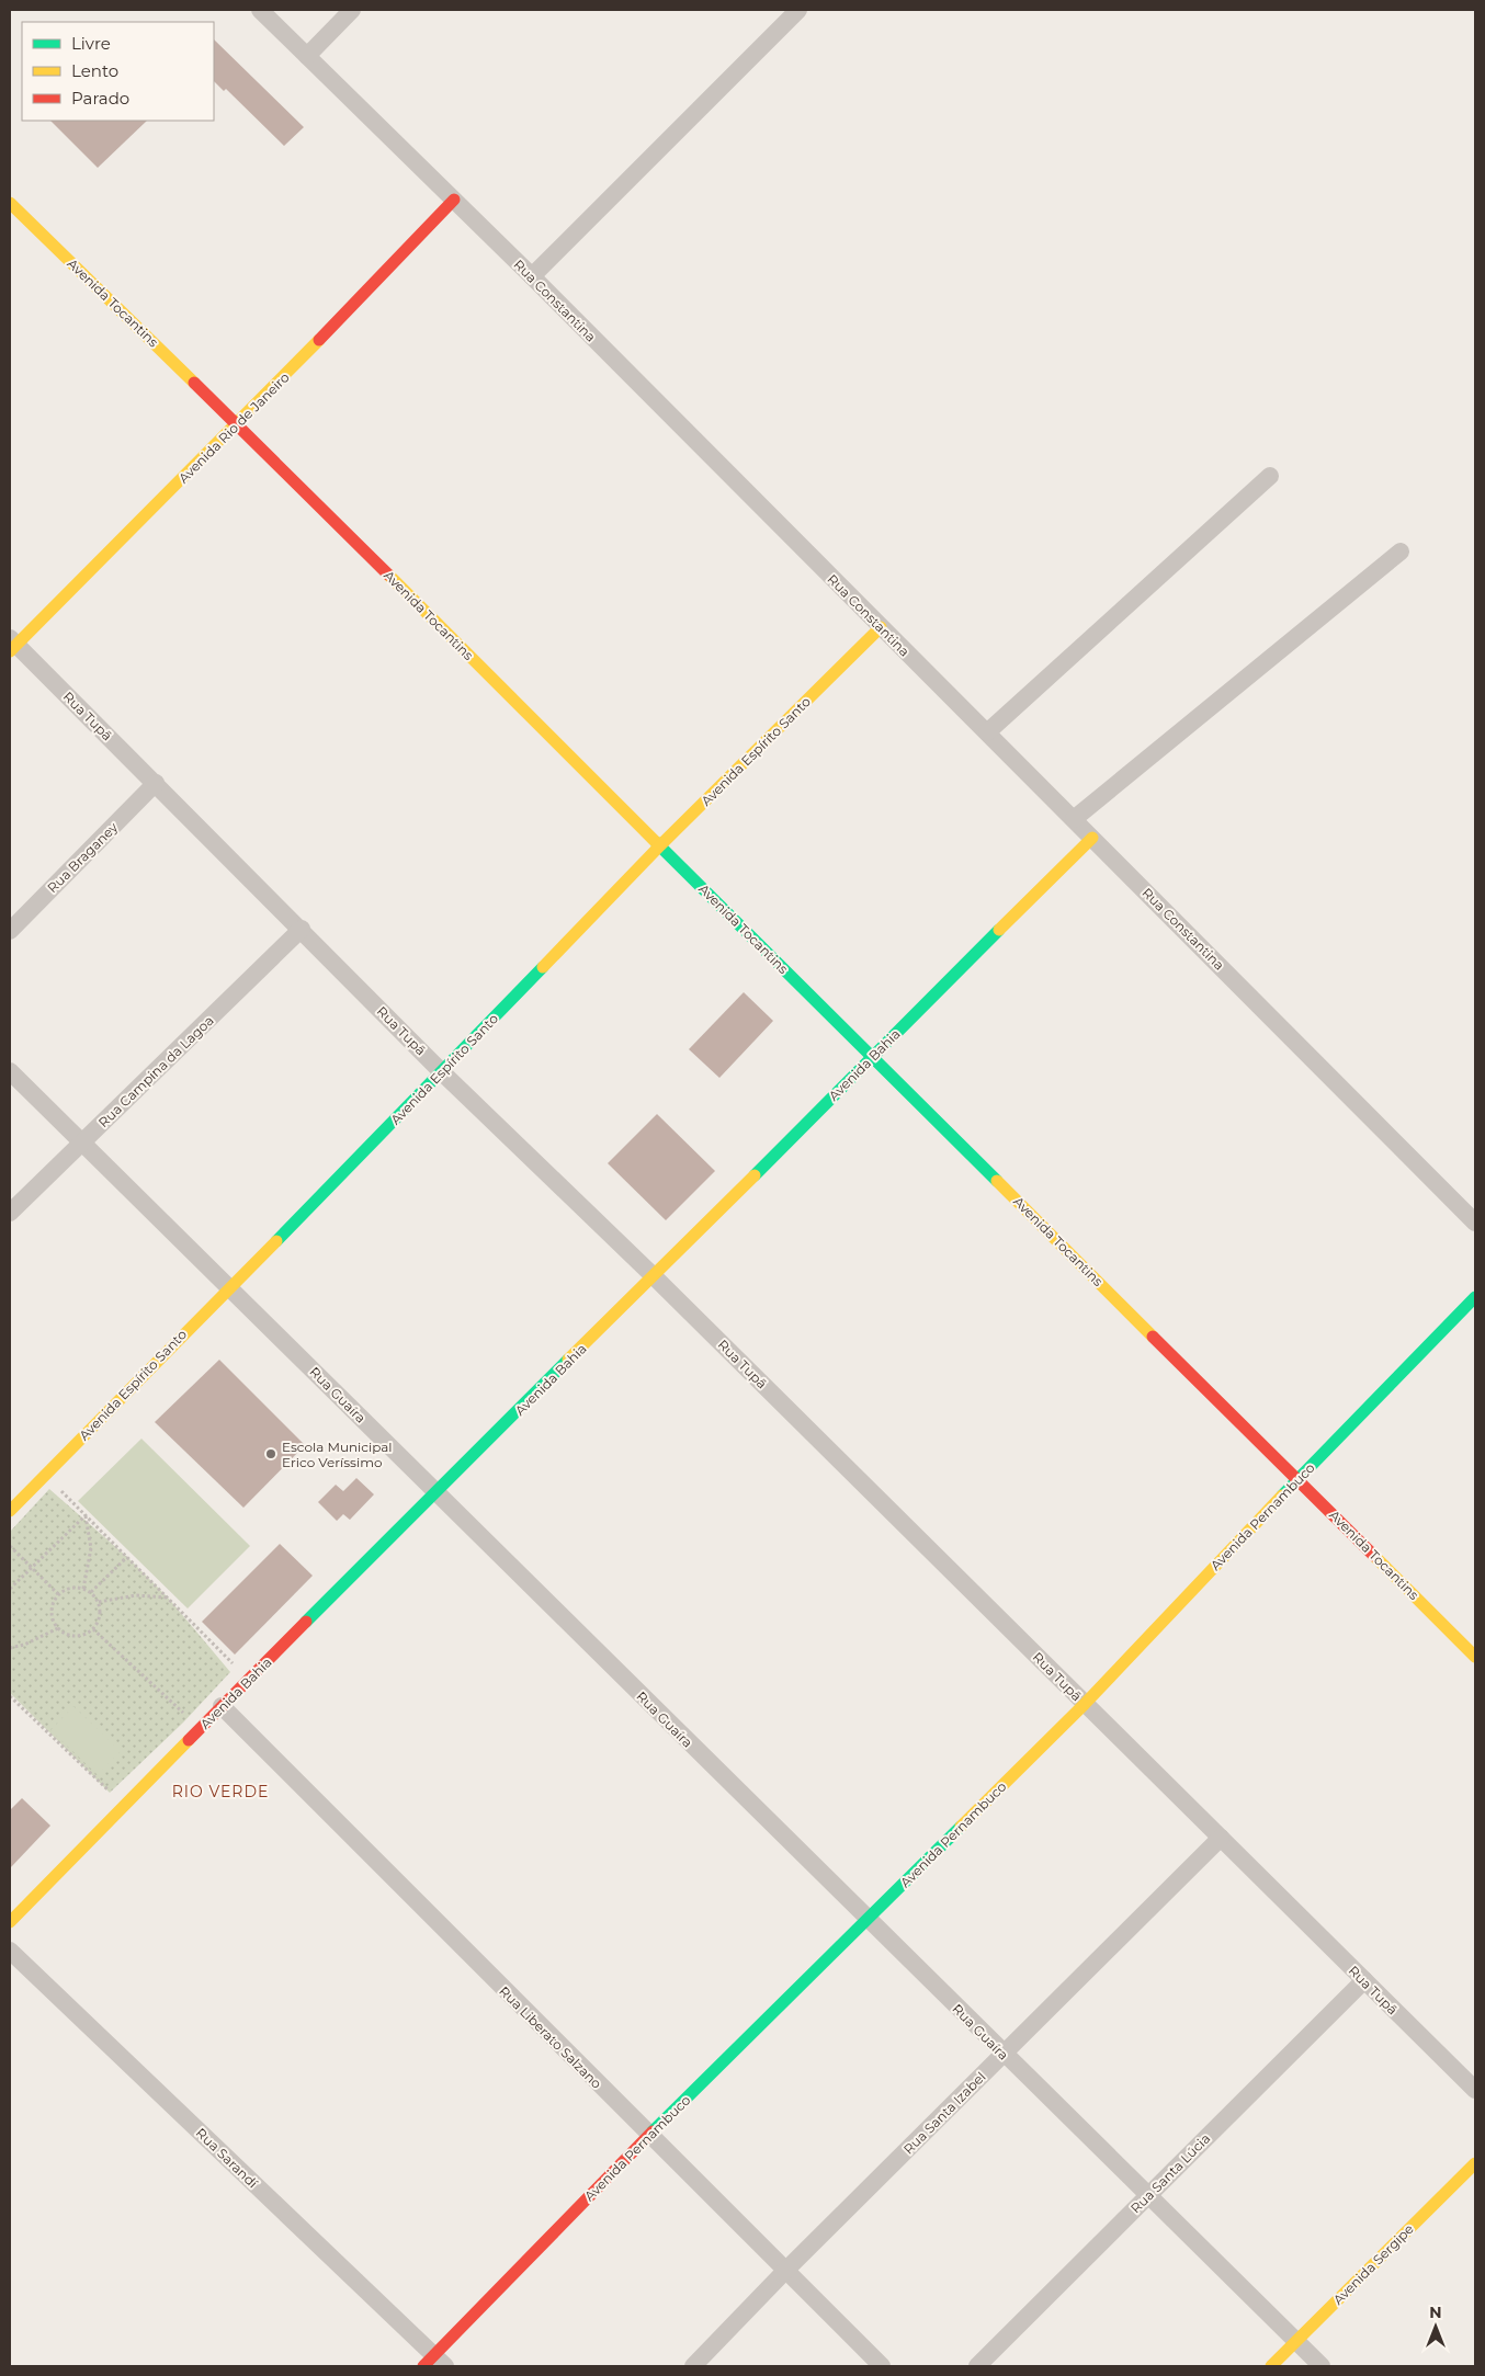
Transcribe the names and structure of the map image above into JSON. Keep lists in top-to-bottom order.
{
  "streets": {
    "street": [
      "Rua Constantina",
      "Avenida Tocantins",
      "Avenida Rio de Janeiro",
      "Rua Tupã",
      "Avenida Espírito Santo",
      "Rua Braganey",
      "Avenida Bahia",
      "Rua Campina da Lagoa",
      "Rua Guaíra",
      "Avenida Pernambuco",
      "Rua Liberato Salzano",
      "Rua Santa Izabel",
      "Rua Sarandí",
      "Rua Santa Lúcia",
      "Avenida Sergipe"
    ]
  },
  "crossings": [
    ["Rua Constantina", "Avenida Rio de Janeiro"],
    ["Rua Constantina", "Avenida Espírito Santo"],
    ["Rua Constantina", "Avenida Bahia"],
    ["Avenida Tocantins", "Avenida Rio de Janeiro"],
    ["Avenida Tocantins", "Avenida Espírito Santo"],
    ["Avenida Tocantins", "Avenida Bahia"],
    ["Avenida Tocantins", "Avenida Pernambuco"],
    ["Avenida Rio de Janeiro", "Rua Tupã"],
    ["Rua Tupã", "Avenida Espírito Santo"],
    ["Rua Tupã", "Rua Braganey"],
    ["Rua Tupã", "Avenida Bahia"],
    ["Rua Tupã", "Rua Campina da Lagoa"],
    ["Rua Tupã", "Avenida Pernambuco"],
    ["Rua Tupã", "Rua Santa Izabel"],
    ["Rua Tupã", "Rua Santa Lúcia"],
    ["Avenida Espírito Santo", "Rua Guaíra"],
    ["Avenida Bahia", "Rua Guaíra"],
    ["Avenida Bahia", "Rua Liberato Salzano"],
    ["Rua Campina da Lagoa", "Rua Guaíra"],
    ["Rua Guaíra", "Avenida Pernambuco"],
    ["Rua Guaíra", "Rua Santa Izabel"],
    ["Rua Guaíra", "Rua Santa Lúcia"],
    ["Rua Guaíra", "Avenida Sergipe"],
    ["Avenida Pernambuco", "Rua Liberato Salzano"],
    ["Avenida Pernambuco", "Rua Sarandí"],
    ["Rua Liberato Salzano", "Rua Santa Izabel"]
  ],
  "districts": ["RIO VERDE"],
  "places": ["Escola Municipal Erico Veríssimo"],
  "legend": ["Livre", "Lento", "Parado"],
  "north": "top"
}
